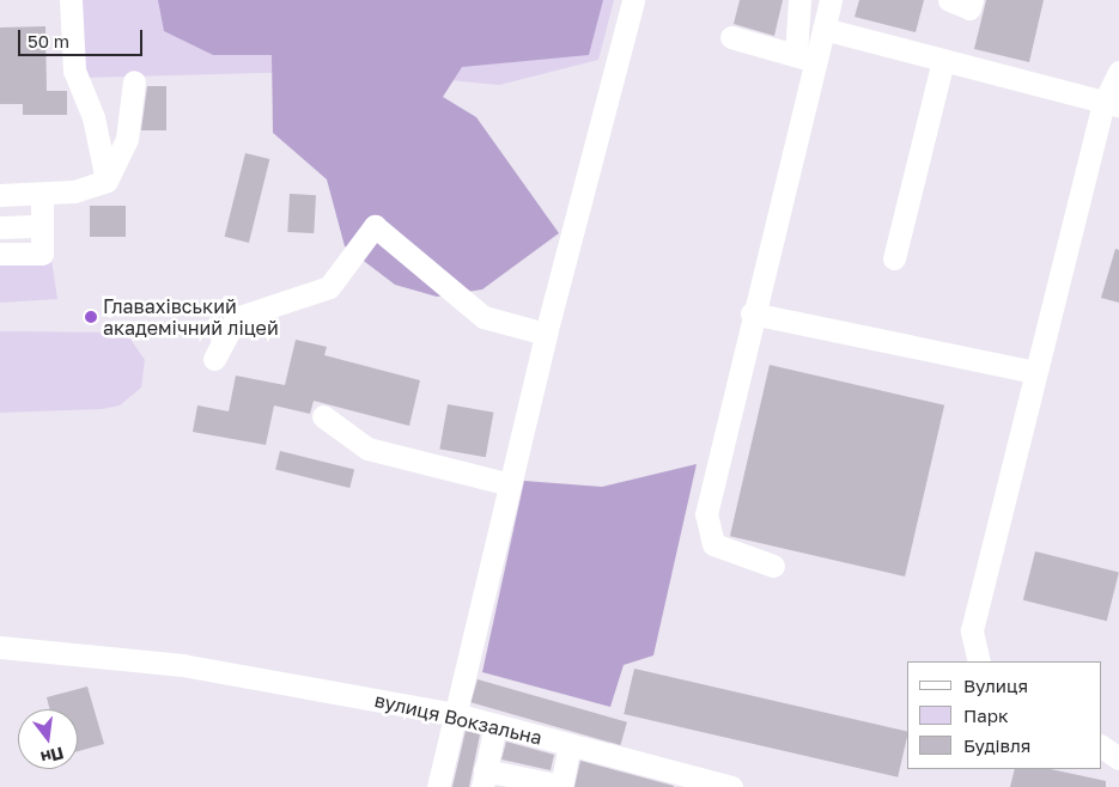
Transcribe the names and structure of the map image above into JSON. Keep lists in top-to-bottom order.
{
  "streets": {
    "street": ["вулиця Вокзальна"]
  },
  "places": ["Главахівський академічний ліцей"],
  "legend": ["Вулиця", "Парк", "Будівля"],
  "scale_bar": "50 m",
  "north": "bottom"
}
